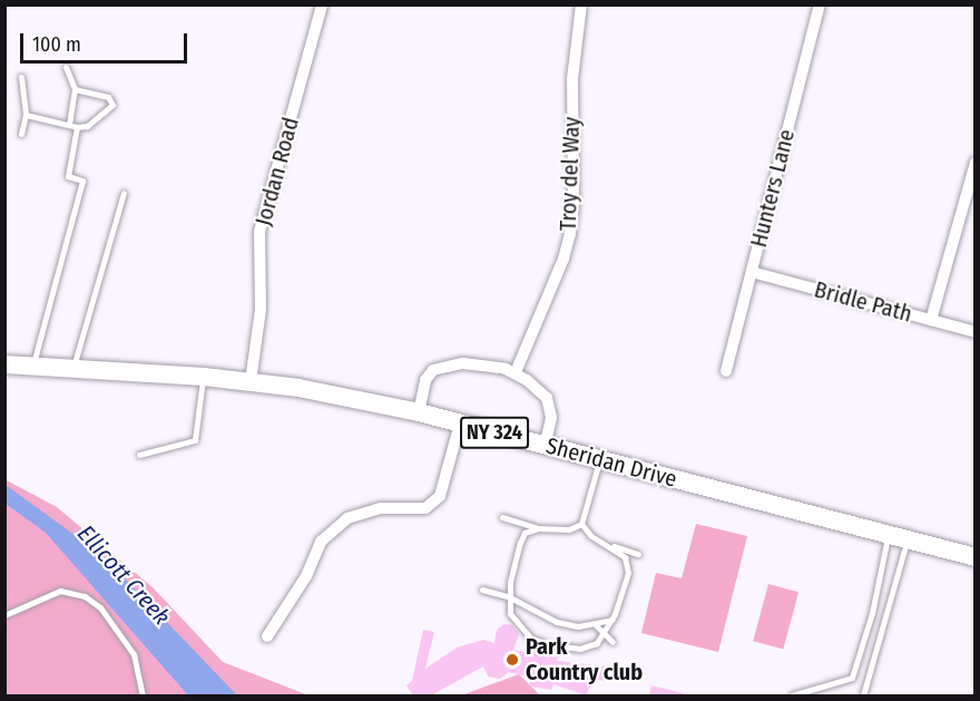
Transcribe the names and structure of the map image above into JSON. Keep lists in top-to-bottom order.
{
  "streets": {
    "main road": ["NY 324", "Sheridan Drive"],
    "street": [
      "Jordan Road",
      "Troy del Way",
      "Hunters Lane",
      "Bridle Path"
    ]
  },
  "crossings": [
    ["Jordan Road", "Sheridan Drive"],
    ["Hunters Lane", "Bridle Path"]
  ],
  "water": ["Ellicott Creek"],
  "places": ["Park Country club"],
  "scale_bar": "100 m"
}
